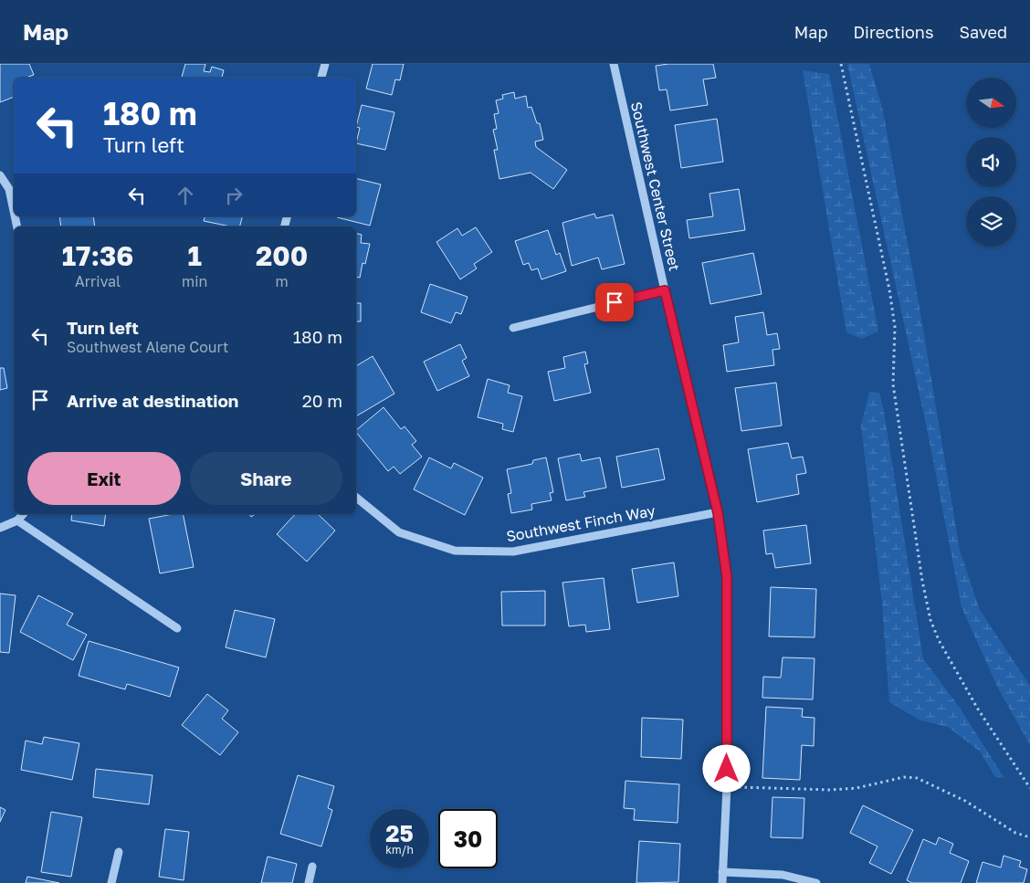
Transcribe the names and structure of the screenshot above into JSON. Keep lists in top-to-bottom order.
{
  "streets": {
    "street": ["Southwest Center Street", "Southwest Finch Way"]
  },
  "crossings": [
    ["Southwest Center Street", "Southwest Finch Way"]
  ],
  "north": "right",
  "page": {
    "header": "Map",
    "nav": ["Map", "Directions", "Saved"],
    "turn": ["180 m", "Turn left"],
    "eta": [
      "17:36",
      "Arrival",
      "1",
      "min",
      "200",
      "m"
    ],
    "list": [
      {
        "name": "Turn left",
        "note": "Southwest Alene Court",
        "value": "180 m"
      },
      {
        "name": "Arrive at destination",
        "value": "20 m"
      }
    ],
    "buttons": ["Exit", "Share"],
    "speed": "25 km/h",
    "limit": "30"
  }
}
